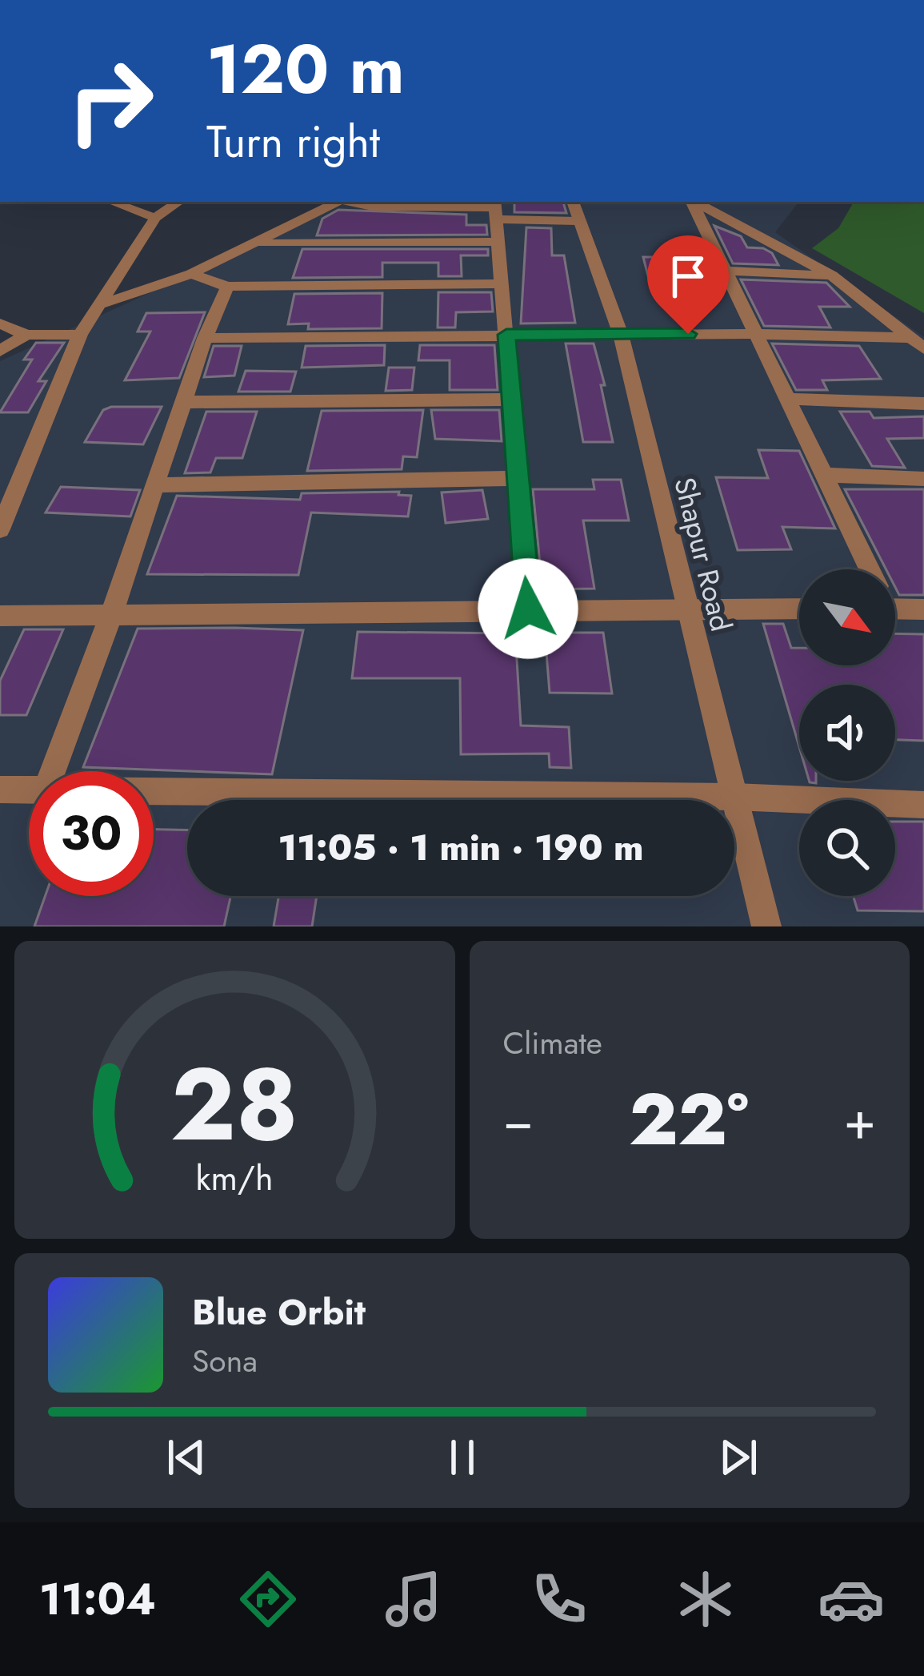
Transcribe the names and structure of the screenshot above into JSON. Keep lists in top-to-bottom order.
{
  "streets": {
    "street": ["Shapur Road"]
  },
  "north": "bottom right",
  "page": {
    "turn": ["120 m", "Turn right"],
    "limit": "30",
    "trip": "11:05 · 1 min · 190 m",
    "tile": "Climate",
    "heat": ["−", "22°", "+"],
    "song": ["Blue Orbit", "Sona"],
    "tabs": "11:04",
    "gauge": ["28", "km/h"]
  }
}
